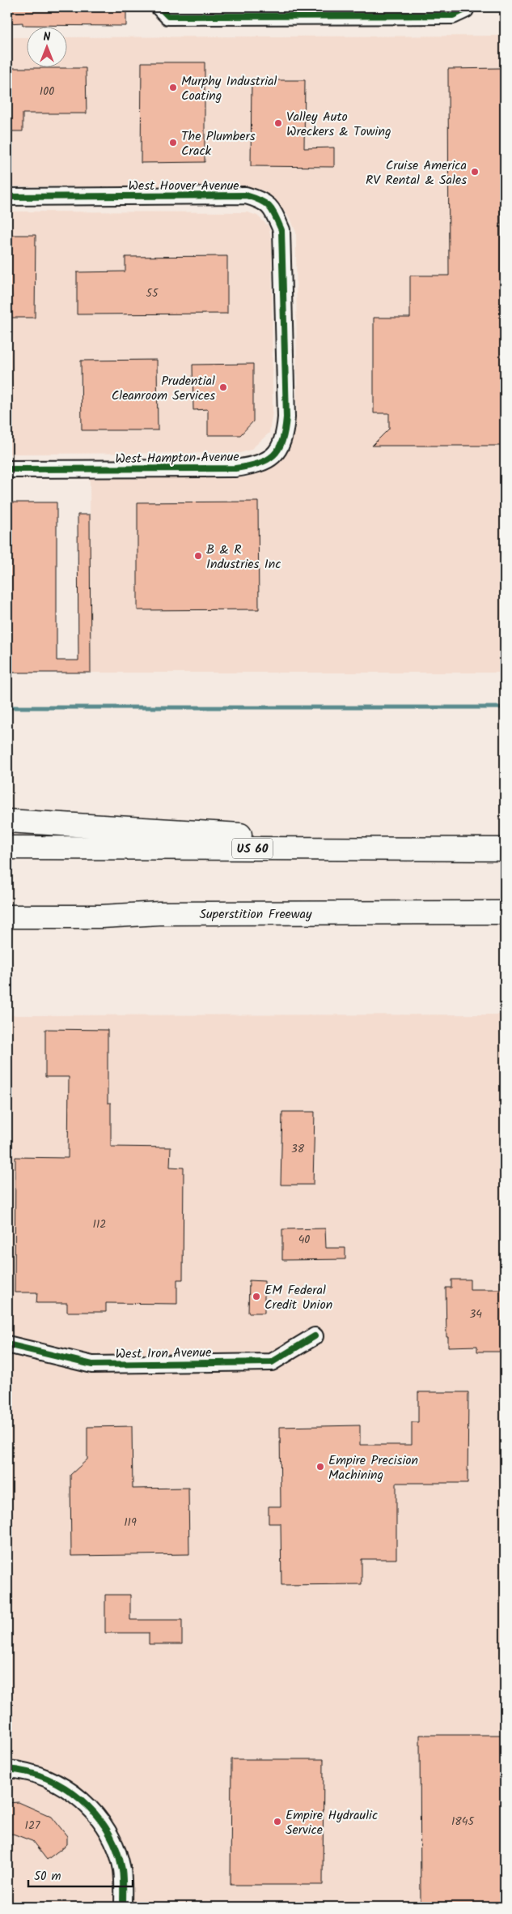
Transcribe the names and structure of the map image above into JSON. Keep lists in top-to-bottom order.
{
  "streets": {
    "highway": ["US 60", "Superstition Freeway"],
    "street": ["West Hoover Avenue", "West Hampton Avenue", "West Iron Avenue"]
  },
  "crossings": [
    ["West Hoover Avenue", "West Hampton Avenue"]
  ],
  "places": [
    "Murphy Industrial Coating",
    "Valley Auto Wreckers & Towing",
    "The Plumbers Crack",
    "Cruise America RV Rental & Sales",
    "Prudential Cleanroom Services",
    "B & R Industries Inc",
    "EM Federal Credit Union",
    "Empire Precision Machining",
    "Empire Hydraulic Service"
  ],
  "house_numbers": [
    "100",
    "55",
    "38",
    "112",
    "40",
    "34",
    "119",
    "1845",
    "127"
  ],
  "scale_bar": "50 m",
  "north": "top"
}
